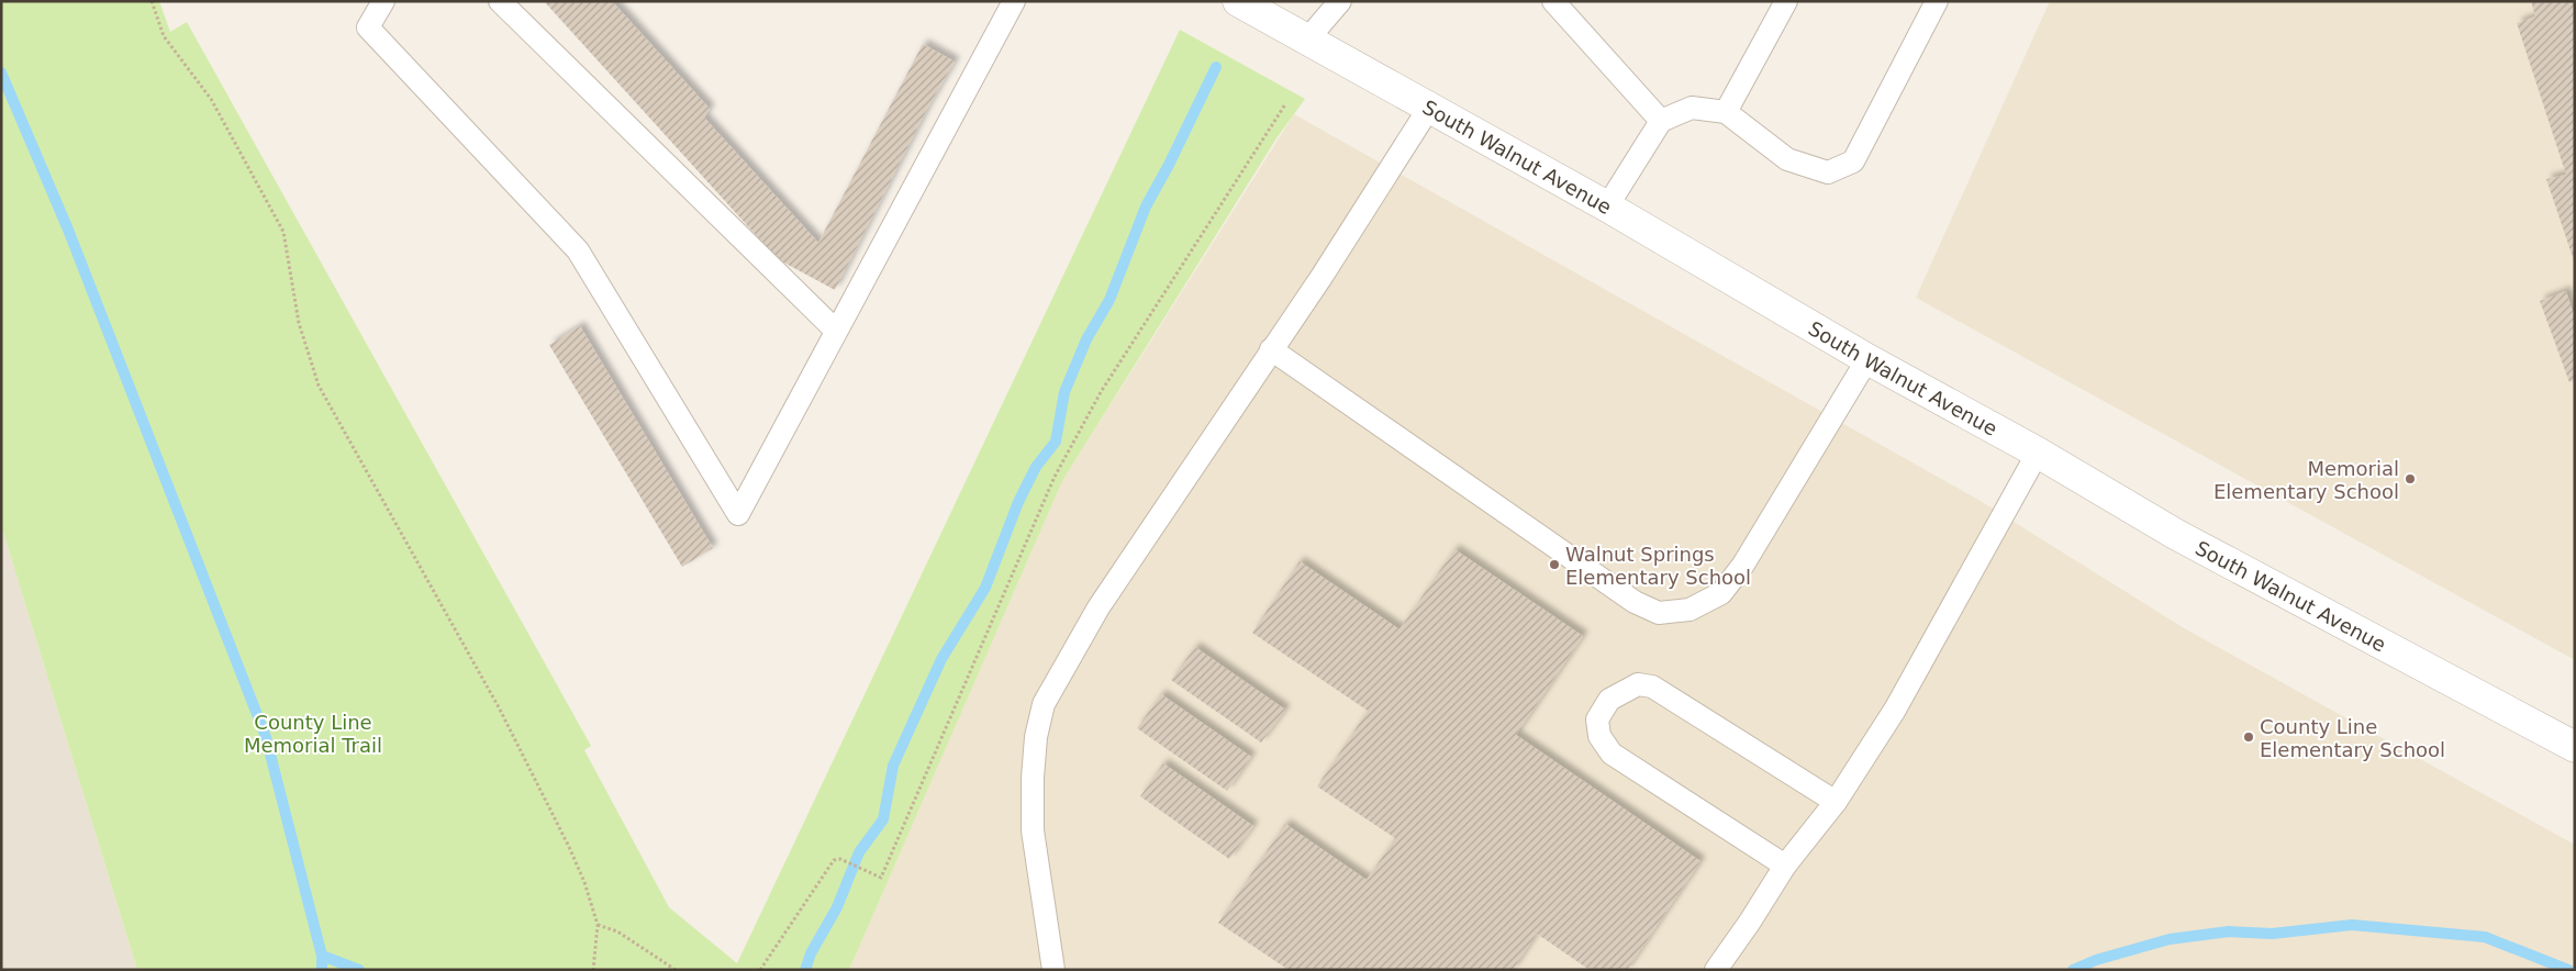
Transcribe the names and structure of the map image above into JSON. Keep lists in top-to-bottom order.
{
  "streets": {
    "street": ["South Walnut Avenue"]
  },
  "parks": ["County Line Memorial Trail"],
  "places": ["Memorial Elementary School", "Walnut Springs Elementary School", "County Line Elementary School"]
}
